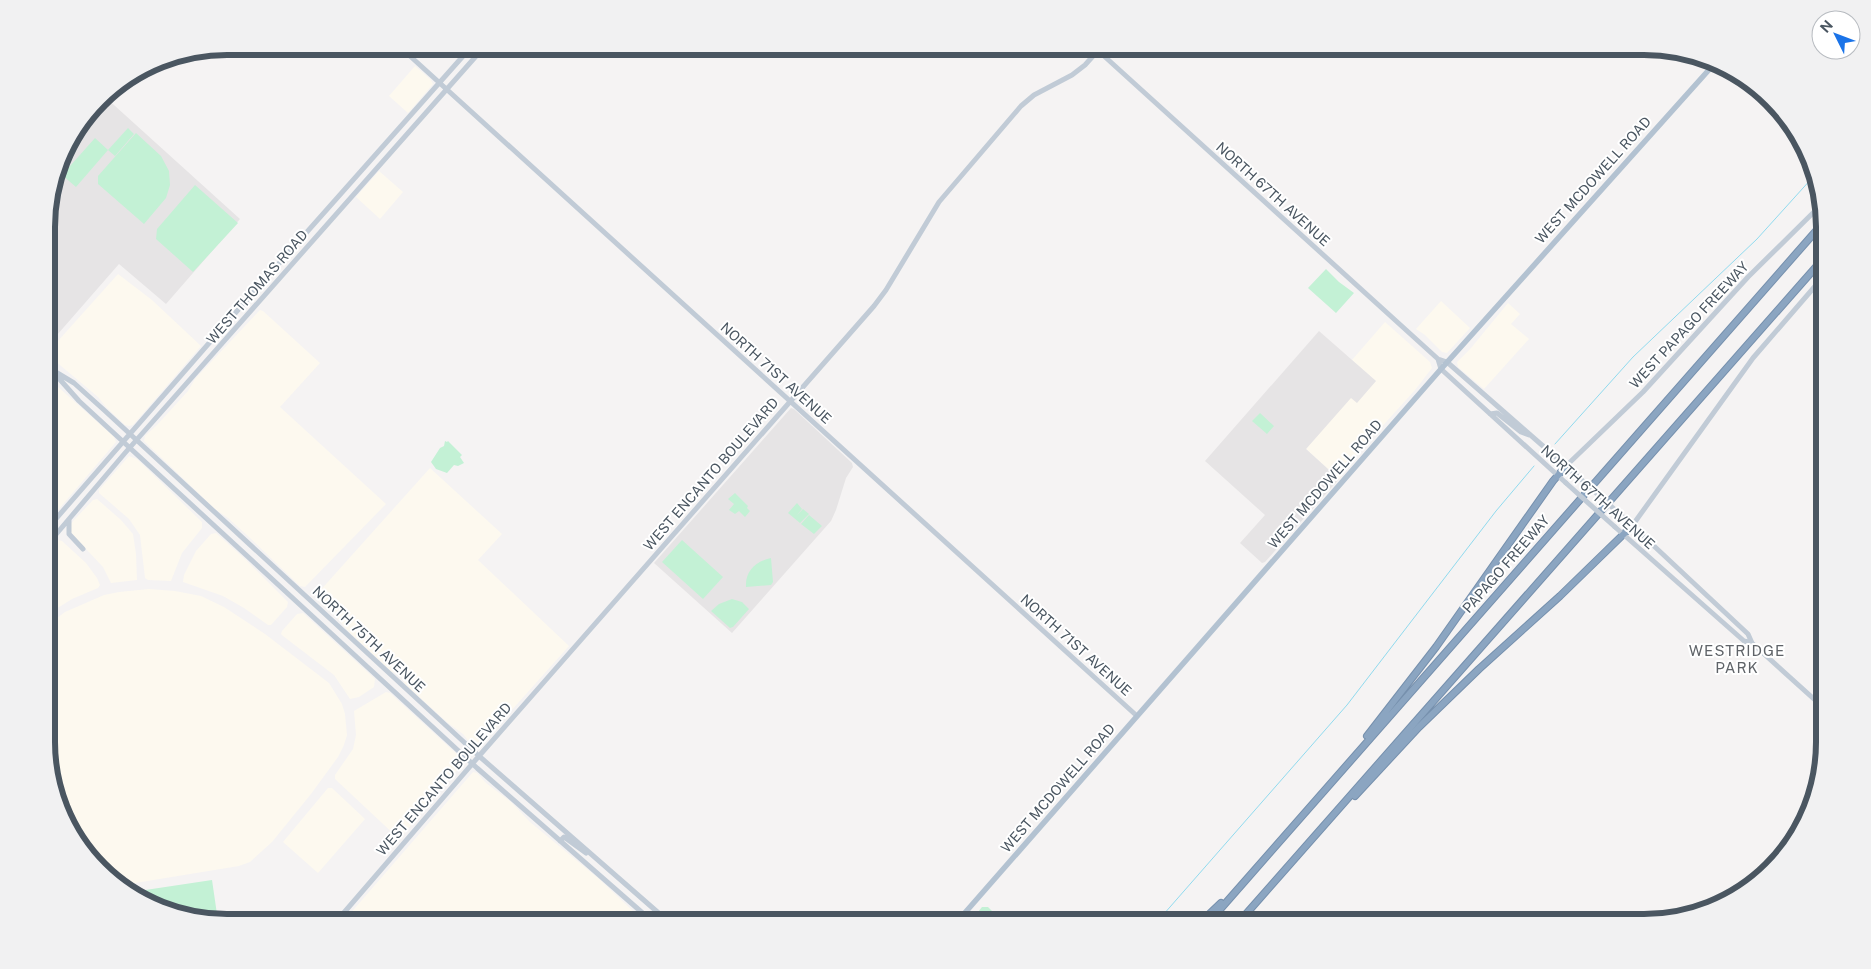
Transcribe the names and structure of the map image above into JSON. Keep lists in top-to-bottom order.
{
  "streets": {
    "highway": ["PAPAGO FREEWAY"],
    "main road": [
      "WEST MCDOWELL ROAD",
      "NORTH 67TH AVENUE",
      "WEST THOMAS ROAD",
      "WEST PAPAGO FREEWAY",
      "NORTH 71ST AVENUE",
      "WEST ENCANTO BOULEVARD",
      "NORTH 75TH AVENUE"
    ]
  },
  "crossings": [
    ["WEST MCDOWELL ROAD", "NORTH 67TH AVENUE"],
    ["WEST MCDOWELL ROAD", "NORTH 71ST AVENUE"],
    ["NORTH 67TH AVENUE", "WEST PAPAGO FREEWAY"],
    ["WEST THOMAS ROAD", "NORTH 71ST AVENUE"],
    ["WEST THOMAS ROAD", "NORTH 75TH AVENUE"],
    ["NORTH 71ST AVENUE", "WEST ENCANTO BOULEVARD"],
    ["WEST ENCANTO BOULEVARD", "NORTH 75TH AVENUE"]
  ],
  "districts": ["WESTRIDGE PARK"],
  "north": "top left"
}
